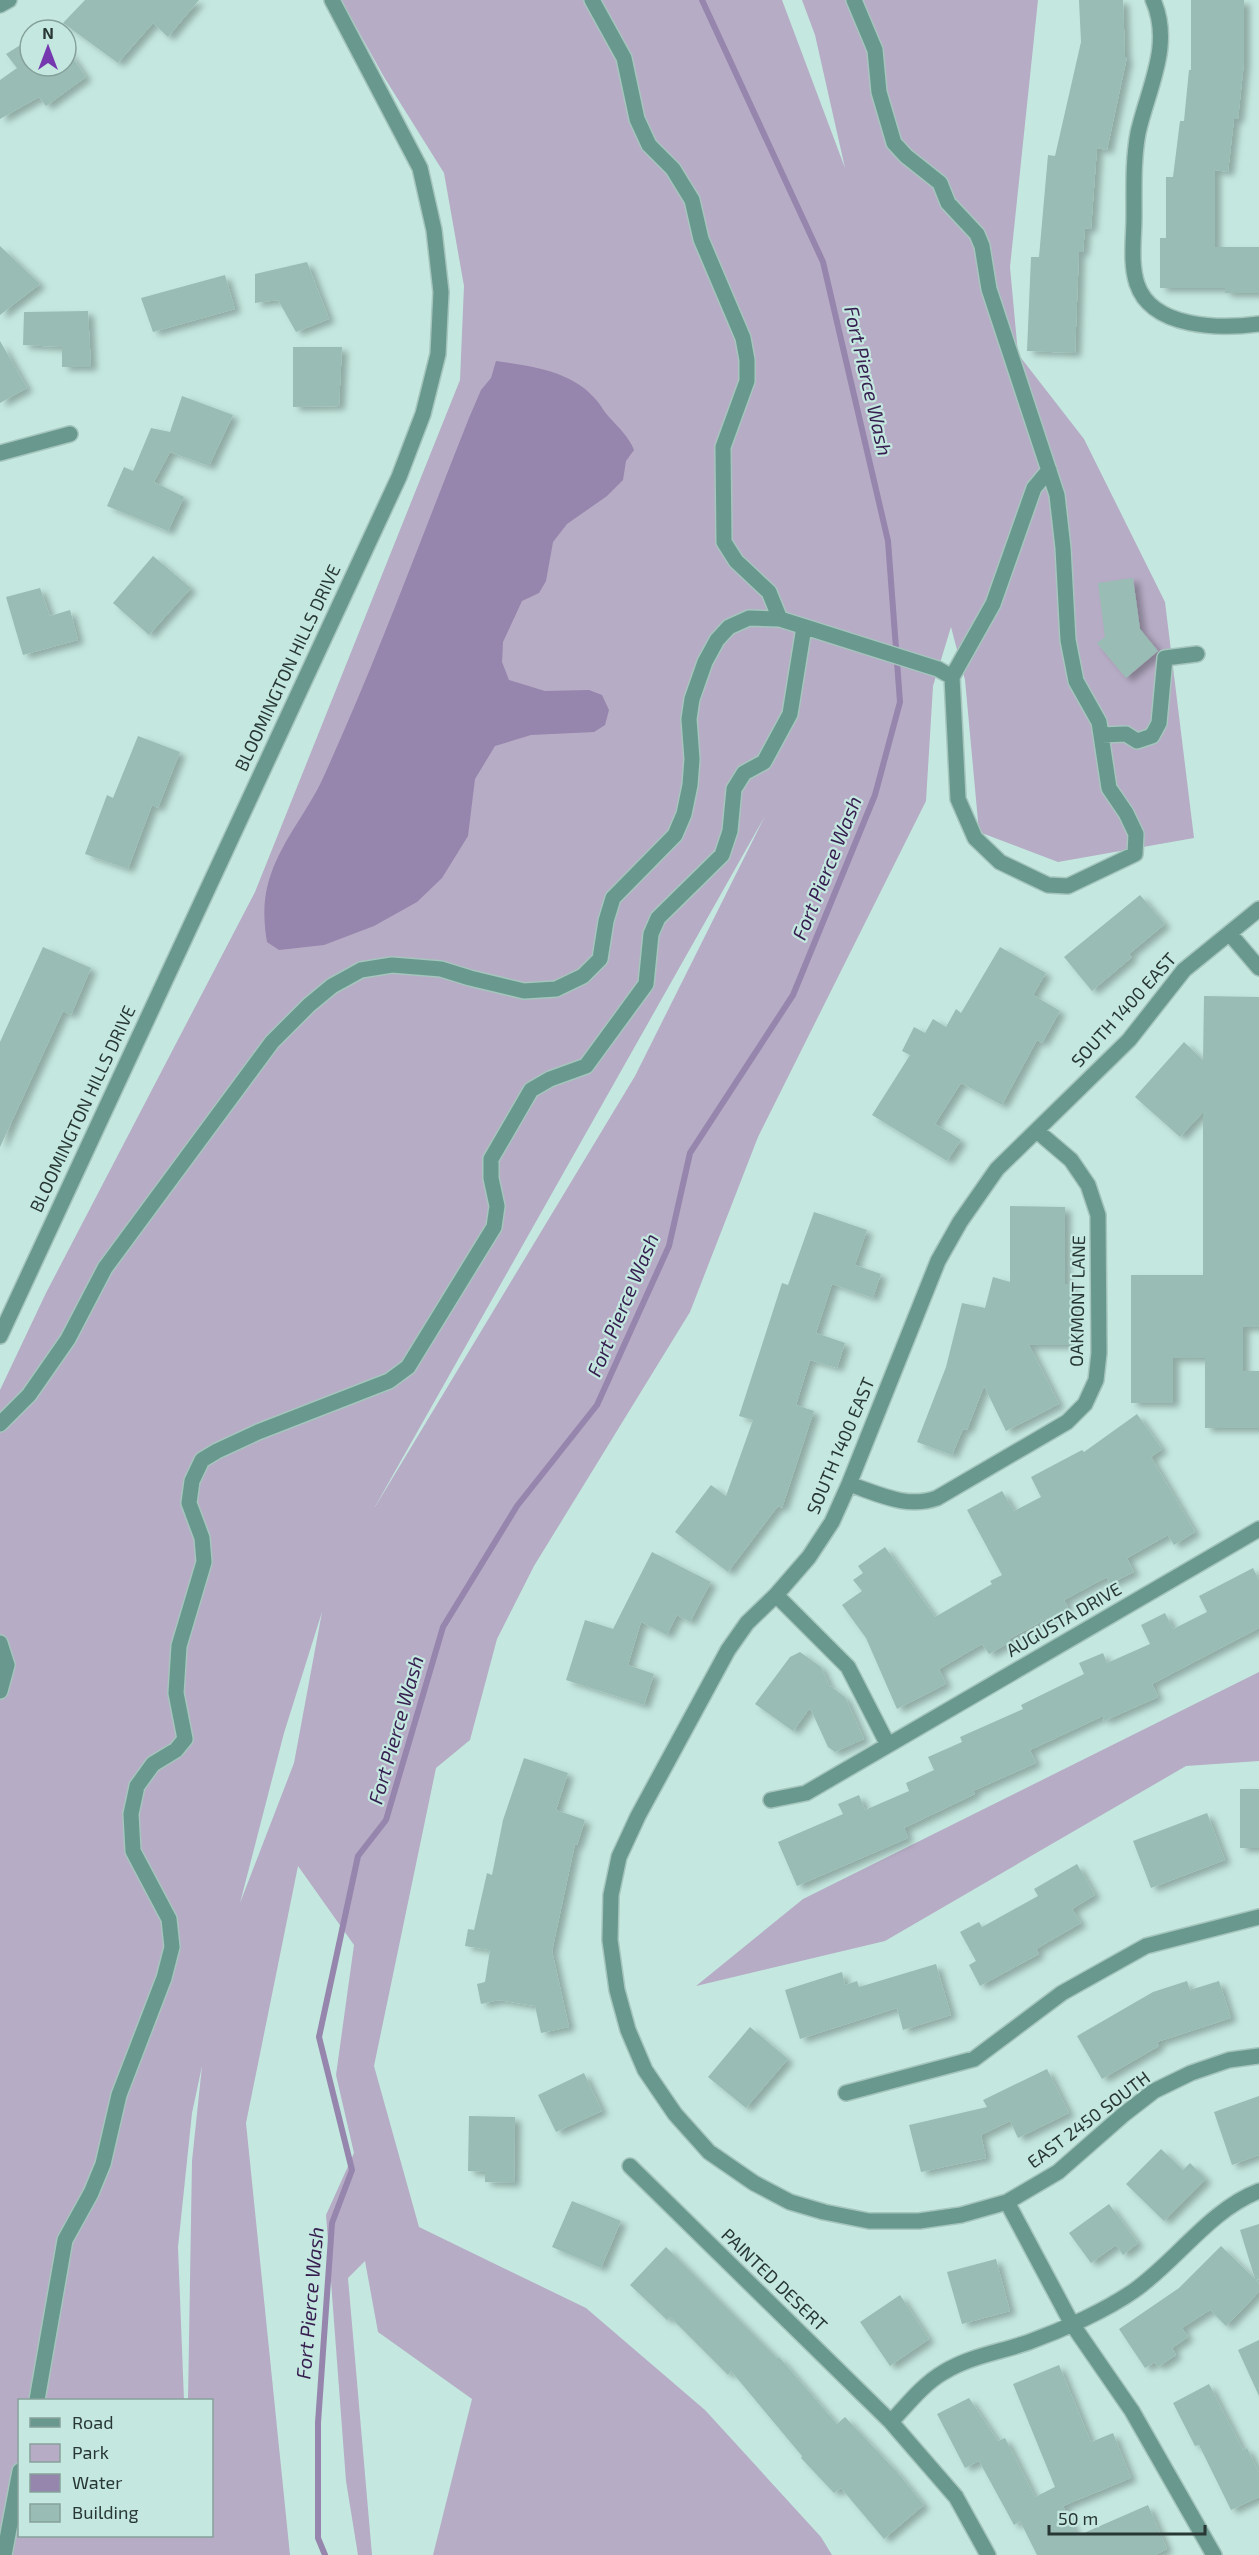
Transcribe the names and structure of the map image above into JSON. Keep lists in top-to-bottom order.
{
  "streets": {
    "street": [
      "BLOOMINGTON HILLS DRIVE",
      "SOUTH 1400 EAST",
      "OAKMONT LANE",
      "AUGUSTA DRIVE",
      "EAST 2450 SOUTH",
      "PAINTED DESERT"
    ]
  },
  "crossings": [
    ["SOUTH 1400 EAST", "OAKMONT LANE"],
    ["SOUTH 1400 EAST", "EAST 2450 SOUTH"]
  ],
  "water": ["Fort Pierce Wash"],
  "legend": [
    "Road",
    "Park",
    "Water",
    "Building"
  ],
  "scale_bar": "50 m",
  "north": "top"
}
